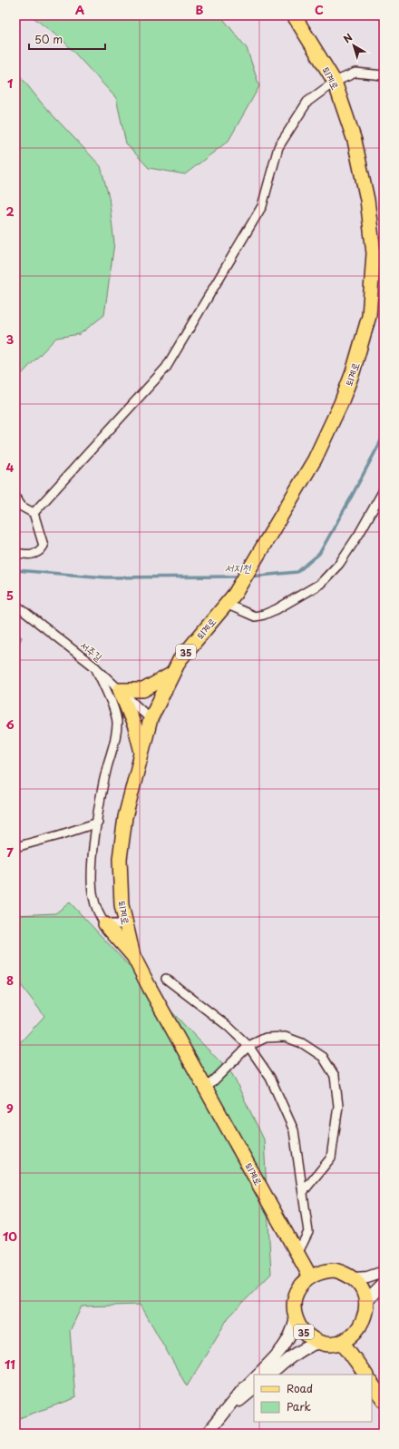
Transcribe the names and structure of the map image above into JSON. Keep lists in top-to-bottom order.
{
  "streets": {
    "main road": ["퇴계로", "35"],
    "street": ["서주길"]
  },
  "crossings": [
    ["퇴계로", "서주길"],
    ["퇴계로", "35"]
  ],
  "water": ["서지천"],
  "legend": ["Road", "Park"],
  "scale_bar": "50 m",
  "north": "top left",
  "grid": {
    "columns": ["A", "B", "C"],
    "rows": [
      "1",
      "2",
      "3",
      "4",
      "5",
      "6",
      "7",
      "8",
      "9",
      "10",
      "11"
    ]
  }
}
